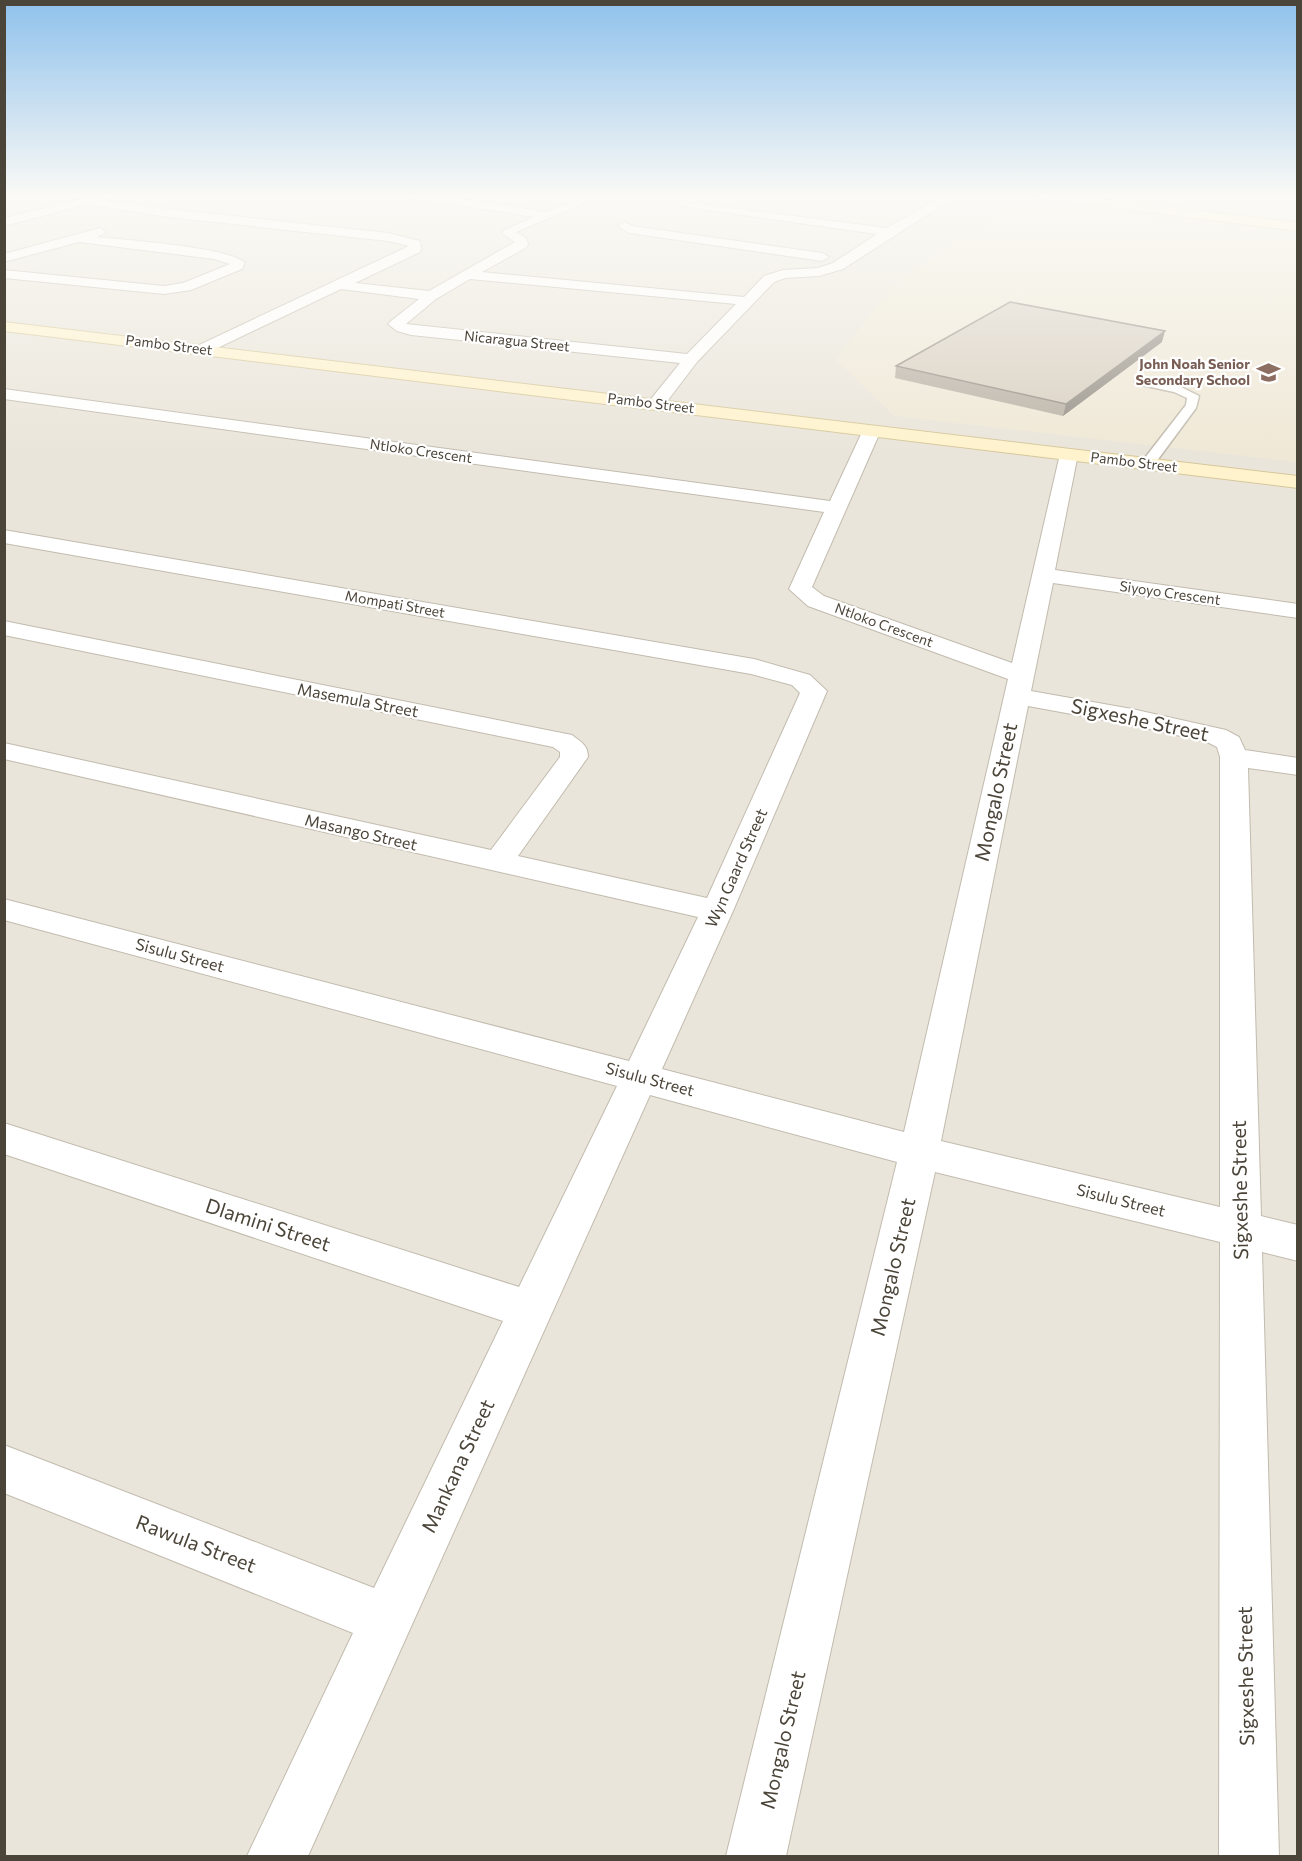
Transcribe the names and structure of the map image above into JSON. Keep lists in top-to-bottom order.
{
  "streets": {
    "street": [
      "Nicaragua Street",
      "Pambo Street",
      "Ntloko Crescent",
      "Siyoyo Crescent",
      "Mompati Street",
      "Masemula Street",
      "Sigxeshe Street",
      "Mongalo Street",
      "Masango Street",
      "Wyn Gaard Street",
      "Sisulu Street",
      "Dlamini Street",
      "Mankana Street",
      "Rawula Street"
    ]
  },
  "crossings": [
    ["Pambo Street", "Ntloko Crescent"],
    ["Ntloko Crescent", "Sigxeshe Street"],
    ["Ntloko Crescent", "Mongalo Street"],
    ["Mompati Street", "Wyn Gaard Street"],
    ["Masemula Street", "Masango Street"],
    ["Sigxeshe Street", "Mongalo Street"],
    ["Sigxeshe Street", "Sisulu Street"],
    ["Mongalo Street", "Sisulu Street"],
    ["Masango Street", "Wyn Gaard Street"],
    ["Wyn Gaard Street", "Sisulu Street"],
    ["Wyn Gaard Street", "Mankana Street"],
    ["Sisulu Street", "Mankana Street"],
    ["Dlamini Street", "Mankana Street"],
    ["Mankana Street", "Rawula Street"]
  ],
  "places": {
    "school or university": ["John Noah Senior Secondary School"]
  }
}
